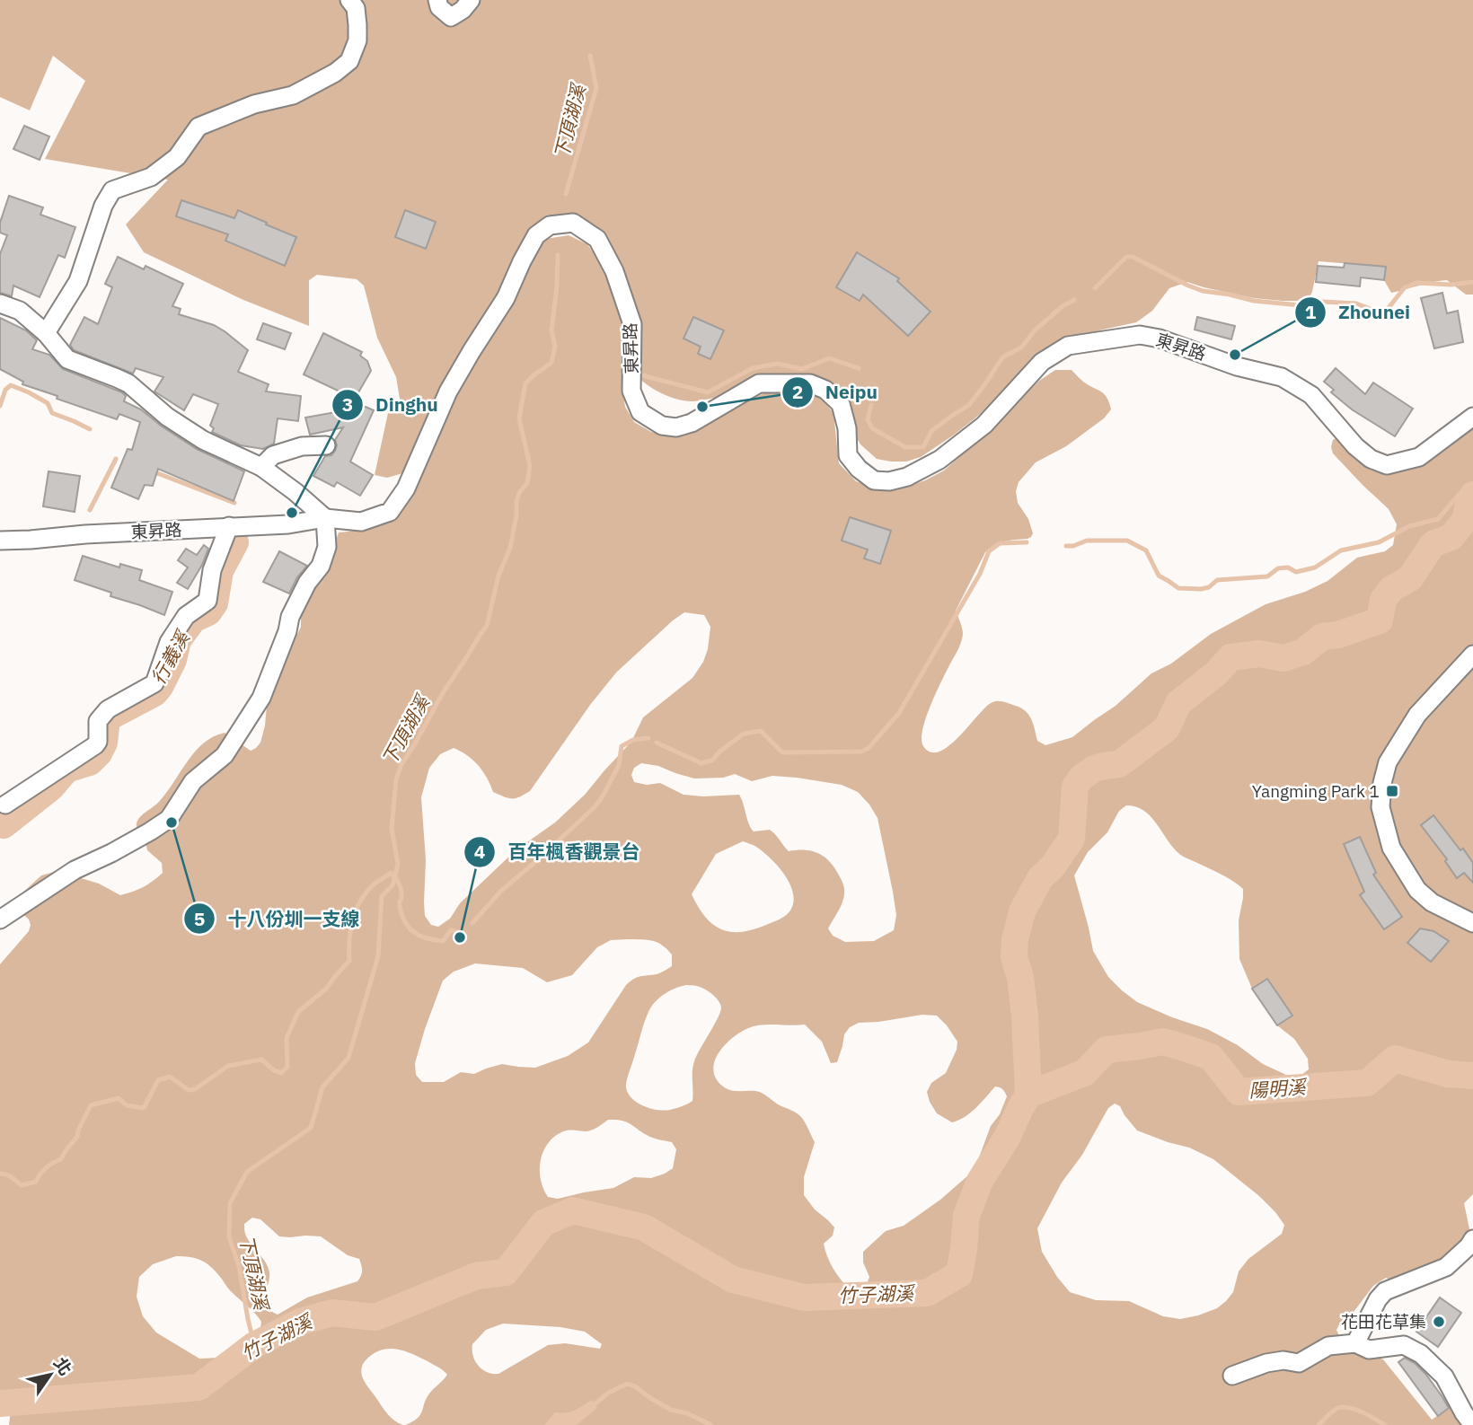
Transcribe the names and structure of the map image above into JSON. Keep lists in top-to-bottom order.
{
  "streets": {
    "street": ["東昇路"]
  },
  "water": [
    "下頂湖溪",
    "行義溪",
    "陽明溪",
    "竹子湖溪"
  ],
  "places": {
    "other": [
      "Zhounei",
      "Neipu",
      "Dinghu",
      "十八份圳一支線",
      "百年楓香觀景台",
      "花田花草集"
    ],
    "transit": ["Yangming Park 1"]
  },
  "north": "top right"
}
